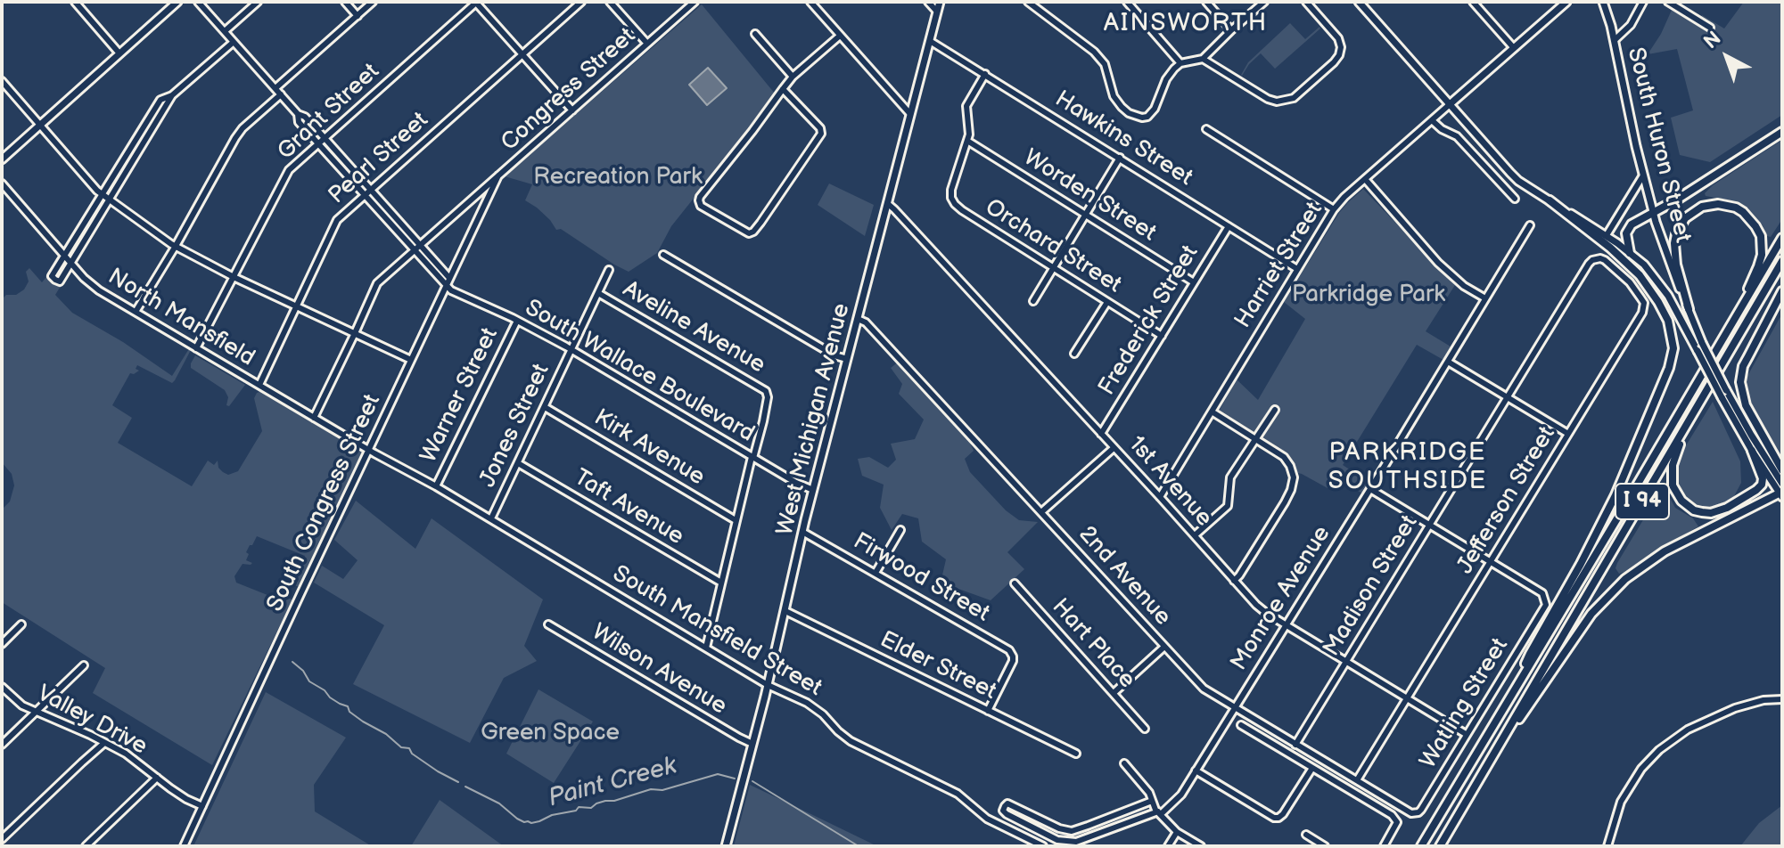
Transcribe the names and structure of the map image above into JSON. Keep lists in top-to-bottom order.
{
  "streets": {
    "highway": ["I 94"],
    "main road": ["South Huron Street", "Harriet Street", "West Michigan Avenue"],
    "street": [
      "Congress Street",
      "Grant Street",
      "Hawkins Street",
      "Pearl Street",
      "Worden Street",
      "Orchard Street",
      "North Mansfield",
      "Frederick Street",
      "Aveline Avenue",
      "South Wallace Boulevard",
      "Warner Street",
      "Jones Street",
      "Kirk Avenue",
      "1st Avenue",
      "Jefferson Street",
      "South Congress Street",
      "Taft Avenue",
      "2nd Avenue",
      "Firwood Street",
      "Madison Street",
      "Monroe Avenue",
      "South Mansfield Street",
      "Hart Place",
      "Elder Street",
      "Wilson Avenue",
      "Watling Street",
      "Valley Drive"
    ]
  },
  "crossings": [
    ["Congress Street", "North Mansfield"],
    ["Congress Street", "South Wallace Boulevard"],
    ["Congress Street", "South Congress Street"],
    ["Grant Street", "North Mansfield"],
    ["Grant Street", "South Wallace Boulevard"],
    ["Hawkins Street", "Harriet Street"],
    ["Hawkins Street", "Frederick Street"],
    ["Hawkins Street", "West Michigan Avenue"],
    ["Pearl Street", "North Mansfield"],
    ["Pearl Street", "South Wallace Boulevard"],
    ["Worden Street", "Orchard Street"],
    ["Worden Street", "Frederick Street"],
    ["Orchard Street", "Frederick Street"],
    ["Harriet Street", "1st Avenue"],
    ["North Mansfield", "South Congress Street"],
    ["North Mansfield", "South Mansfield Street"],
    ["Frederick Street", "1st Avenue"],
    ["Aveline Avenue", "South Wallace Boulevard"],
    ["Aveline Avenue", "Jones Street"],
    ["South Wallace Boulevard", "Warner Street"],
    ["South Wallace Boulevard", "West Michigan Avenue"],
    ["South Wallace Boulevard", "Jones Street"],
    ["South Wallace Boulevard", "South Congress Street"],
    ["Warner Street", "South Mansfield Street"],
    ["West Michigan Avenue", "1st Avenue"],
    ["West Michigan Avenue", "2nd Avenue"],
    ["West Michigan Avenue", "Firwood Street"],
    ["West Michigan Avenue", "South Mansfield Street"],
    ["West Michigan Avenue", "Elder Street"],
    ["West Michigan Avenue", "Wilson Avenue"],
    ["Jones Street", "Kirk Avenue"],
    ["Jones Street", "Taft Avenue"],
    ["Jones Street", "South Mansfield Street"],
    ["1st Avenue", "Jefferson Street"],
    ["1st Avenue", "Madison Street"],
    ["1st Avenue", "Monroe Avenue"],
    ["1st Avenue", "Watling Street"],
    ["Jefferson Street", "2nd Avenue"],
    ["Jefferson Street", "Madison Street"],
    ["Jefferson Street", "Watling Street"],
    ["South Congress Street", "South Mansfield Street"],
    ["South Congress Street", "Valley Drive"],
    ["2nd Avenue", "Madison Street"],
    ["2nd Avenue", "Monroe Avenue"],
    ["2nd Avenue", "Watling Street"],
    ["Firwood Street", "Elder Street"]
  ],
  "districts": ["AINSWORTH", "PARKRIDGE SOUTHSIDE"],
  "water": ["Paint Creek"],
  "parks": ["Recreation Park", "Parkridge Park", "Green Space"],
  "north": "top left"
}
